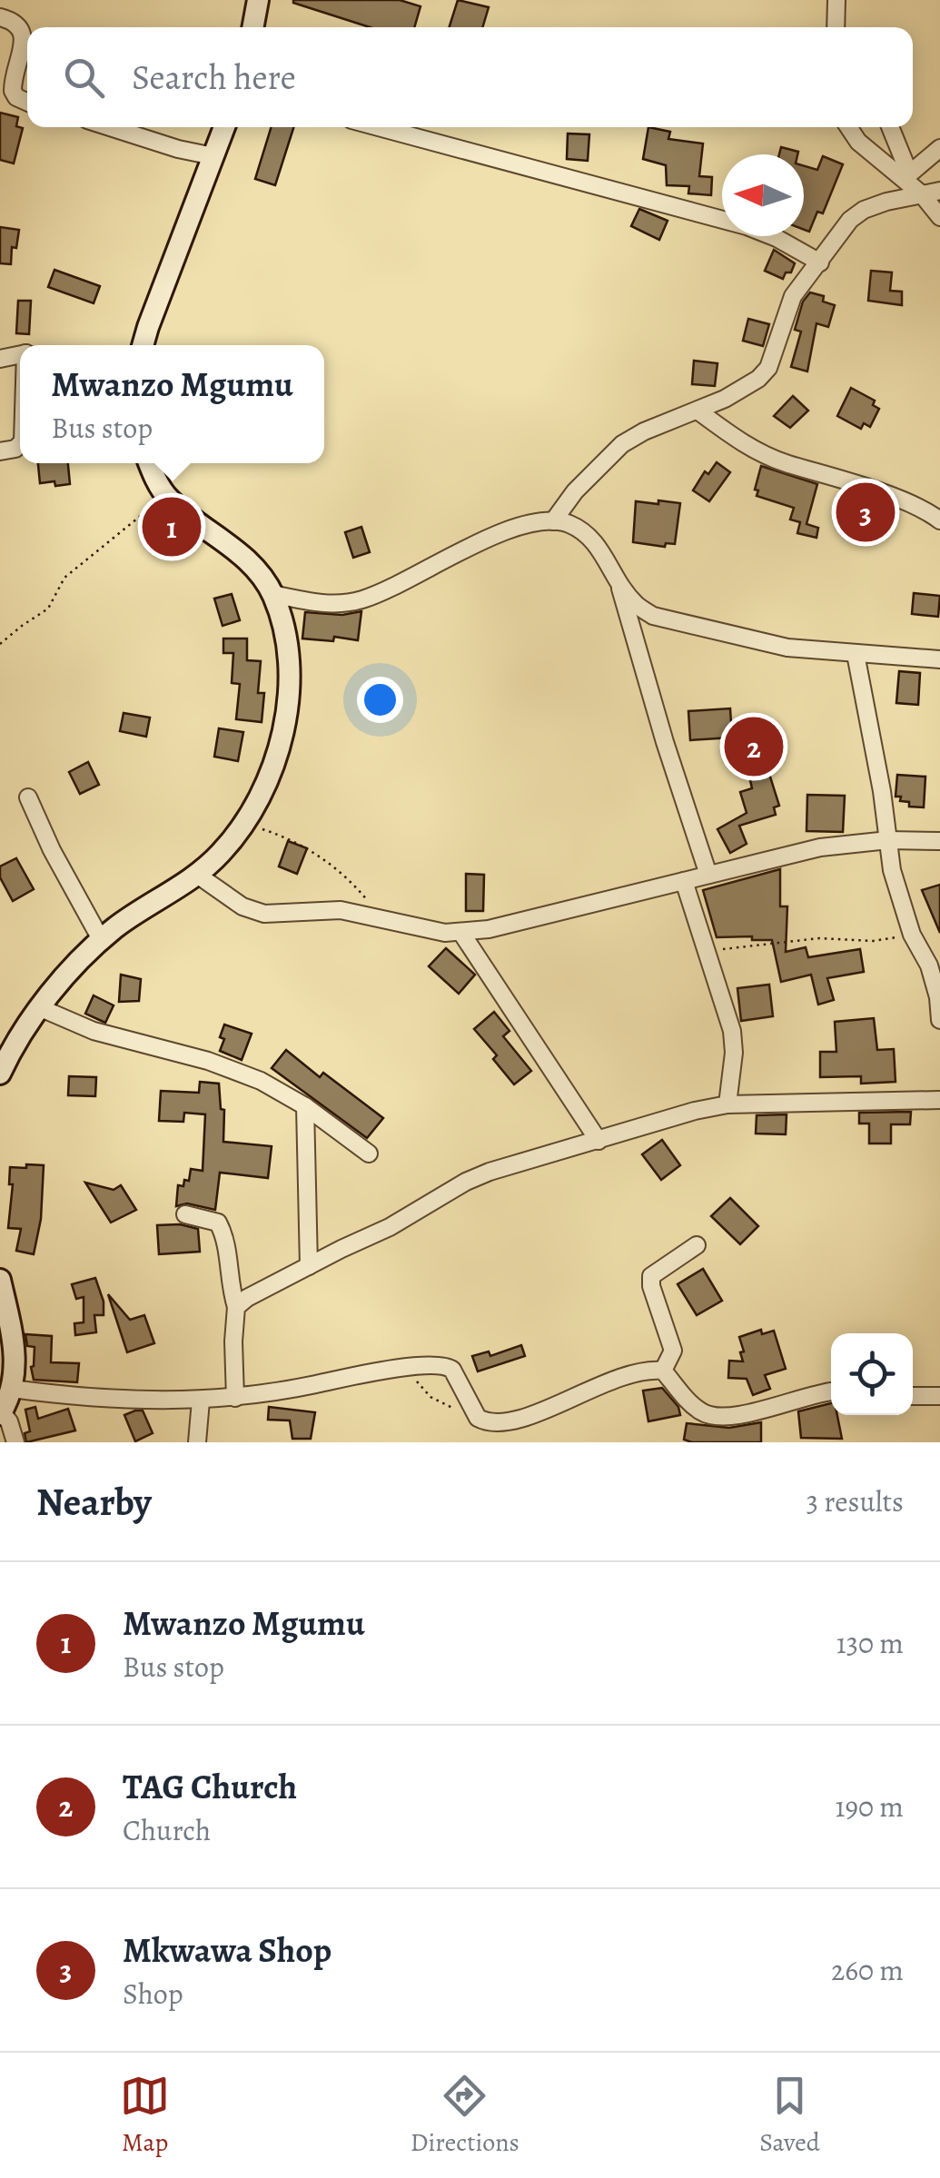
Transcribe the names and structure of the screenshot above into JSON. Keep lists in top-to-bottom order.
{
  "north": "left",
  "page": {
    "search": "Search here",
    "popup": ["Mwanzo Mgumu", "Bus stop"],
    "pins": ["3", "1", "2"],
    "heading": ["Nearby", "3 results"],
    "list": [
      {
        "mark": "1",
        "name": "Mwanzo Mgumu",
        "note": "Bus stop",
        "value": "130 m"
      },
      {
        "mark": "2",
        "name": "TAG Church",
        "note": "Church",
        "value": "190 m"
      },
      {
        "mark": "3",
        "name": "Mkwawa Shop",
        "note": "Shop",
        "value": "260 m"
      }
    ],
    "nav": ["Map", "Directions", "Saved"]
  }
}
